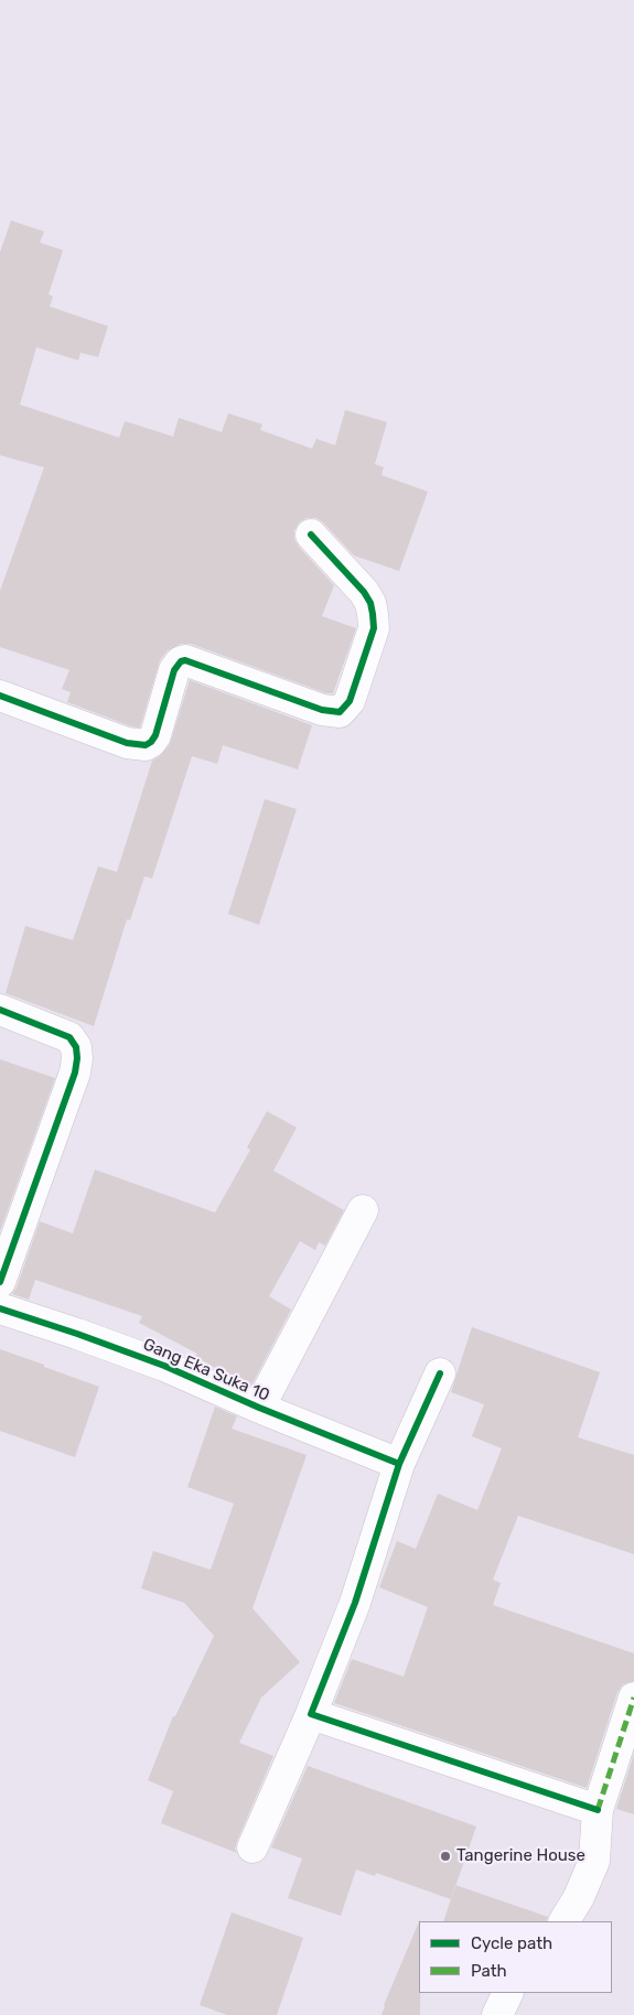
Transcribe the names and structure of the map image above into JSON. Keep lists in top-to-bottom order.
{
  "streets": {
    "street": ["Gang Eka Suka 10"]
  },
  "places": ["Tangerine House"],
  "legend": ["Cycle path", "Path"]
}
